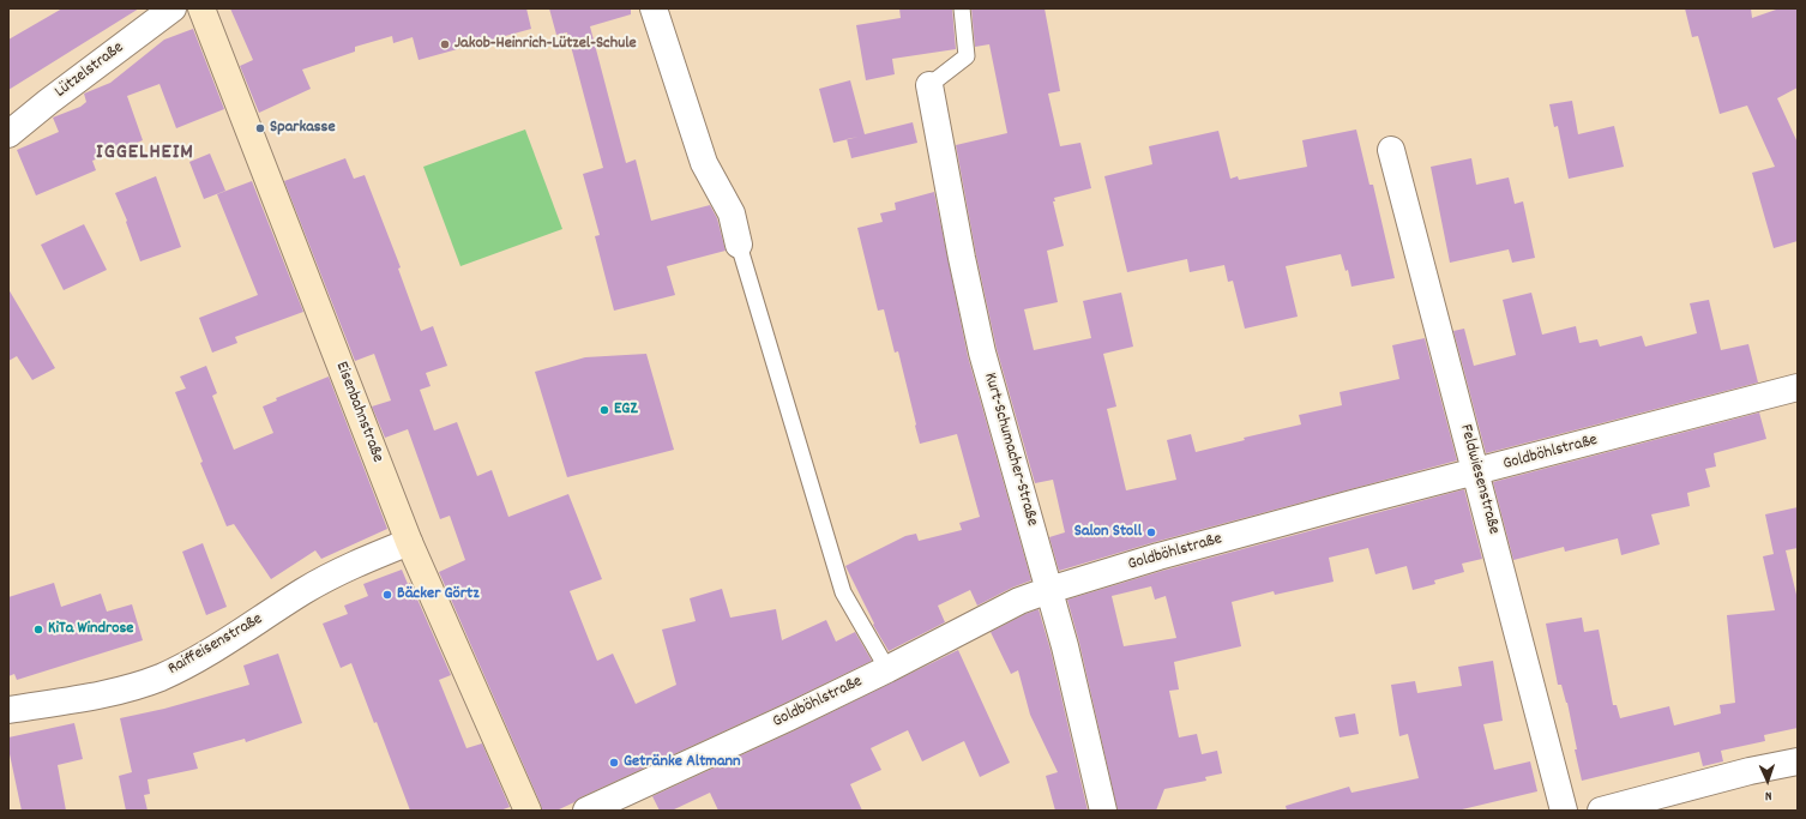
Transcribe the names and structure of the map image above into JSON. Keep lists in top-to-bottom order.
{
  "streets": {
    "main road": ["Eisenbahnstraße"],
    "street": [
      "Lützelstraße",
      "Kurt-Schumacher-Straße",
      "Goldböhlstraße",
      "Feldwiesenstraße",
      "Raiffeisenstraße"
    ]
  },
  "crossings": [
    ["Eisenbahnstraße", "Raiffeisenstraße"],
    ["Kurt-Schumacher-Straße", "Goldböhlstraße"],
    ["Goldböhlstraße", "Feldwiesenstraße"]
  ],
  "districts": ["IGGELHEIM"],
  "places": [
    "Jakob-Heinrich-Lützel-Schule",
    "Sparkasse",
    "EGZ",
    "Salon Stoll",
    "Bäcker Görtz",
    "KiTa Windrose",
    "Getränke Altmann"
  ],
  "north": "bottom"
}
